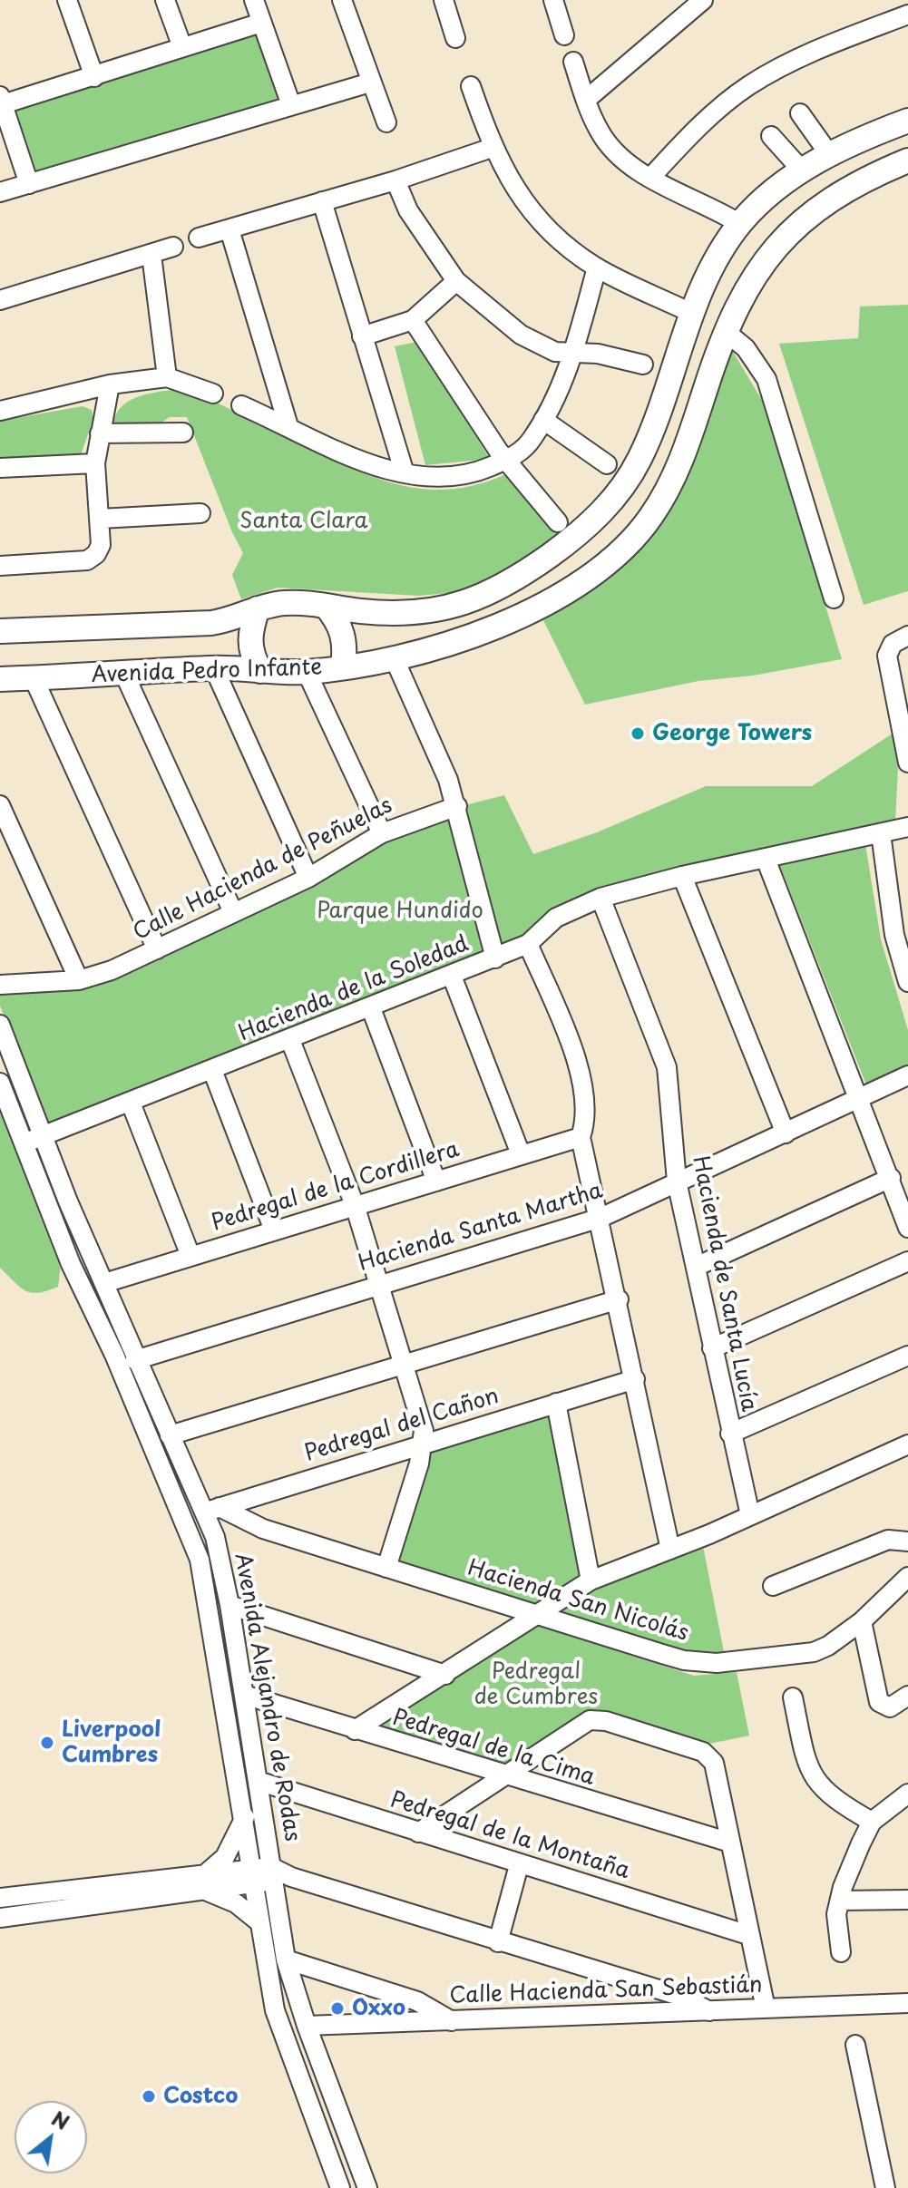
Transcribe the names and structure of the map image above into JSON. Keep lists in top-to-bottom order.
{
  "streets": {
    "main road": ["Avenida Pedro Infante"],
    "street": [
      "Calle Hacienda de Peñuelas",
      "Hacienda de la Soledad",
      "Pedregal de la Cordillera",
      "Hacienda Santa Martha",
      "Hacienda de Santa Lucía",
      "Pedregal del Cañon",
      "Hacienda San Nicolás",
      "Avenida Alejandro de Rodas",
      "Pedregal de la Cima",
      "Pedregal de la Montaña",
      "Calle Hacienda San Sebastián"
    ]
  },
  "crossings": [
    ["Hacienda de la Soledad", "Hacienda de Santa Lucía"],
    ["Hacienda de la Soledad", "Avenida Alejandro de Rodas"],
    ["Pedregal de la Cordillera", "Avenida Alejandro de Rodas"],
    ["Hacienda Santa Martha", "Hacienda de Santa Lucía"],
    ["Hacienda Santa Martha", "Avenida Alejandro de Rodas"],
    ["Pedregal del Cañon", "Hacienda San Nicolás"],
    ["Pedregal del Cañon", "Avenida Alejandro de Rodas"],
    ["Hacienda San Nicolás", "Avenida Alejandro de Rodas"],
    ["Avenida Alejandro de Rodas", "Pedregal de la Cima"],
    ["Avenida Alejandro de Rodas", "Pedregal de la Montaña"],
    ["Avenida Alejandro de Rodas", "Calle Hacienda San Sebastián"]
  ],
  "parks": ["Santa Clara", "Parque Hundido", "Pedregal de Cumbres"],
  "places": [
    "George Towers",
    "Liverpool Cumbres",
    "Oxxo",
    "Costco"
  ],
  "north": "top right"
}
